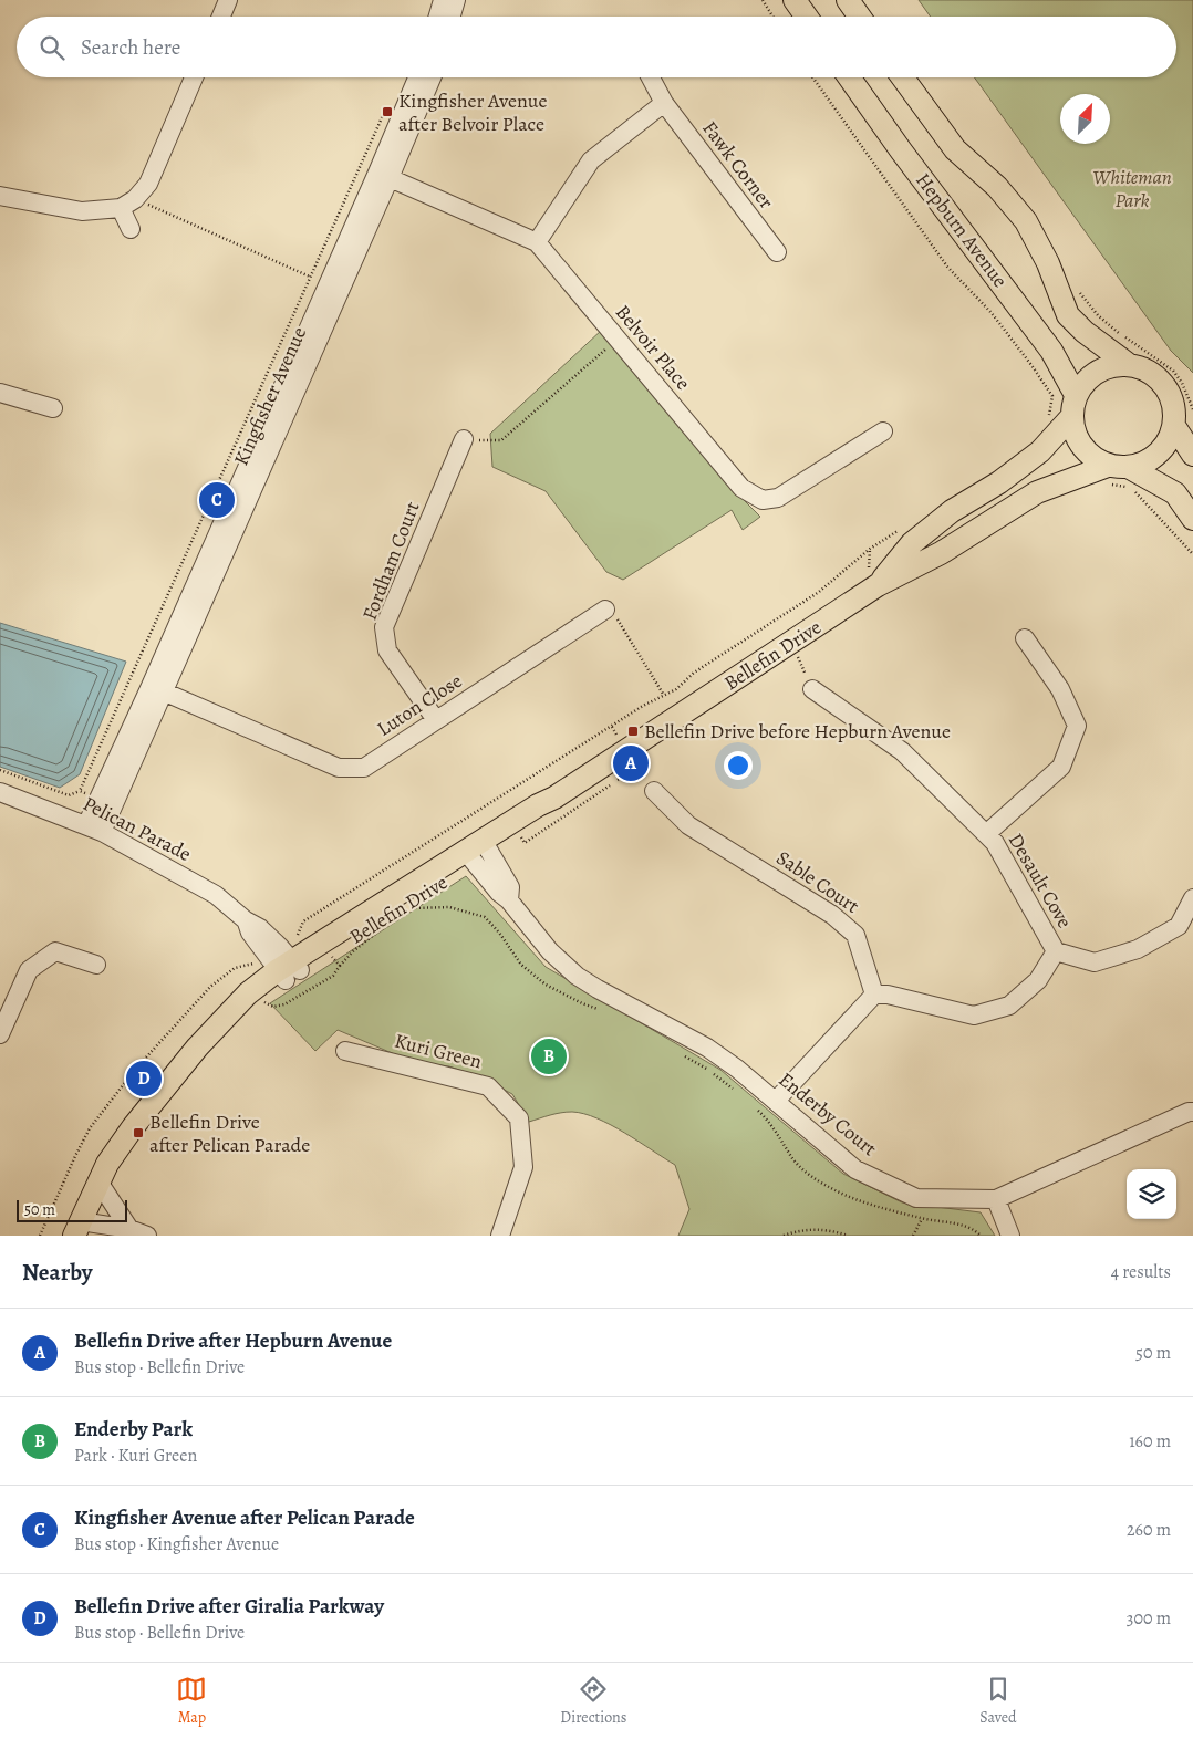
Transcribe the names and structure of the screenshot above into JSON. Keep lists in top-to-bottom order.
{
  "streets": {
    "main road": ["Hepburn Avenue", "Bellefin Drive"],
    "street": [
      "Fawk Corner",
      "Belvoir Place",
      "Kingfisher Avenue",
      "Fordham Court",
      "Luton Close",
      "Pelican Parade",
      "Desault Cove",
      "Sable Court",
      "Kuri Green",
      "Enderby Court"
    ]
  },
  "crossings": [
    ["Hepburn Avenue", "Bellefin Drive"],
    ["Belvoir Place", "Kingfisher Avenue"],
    ["Kingfisher Avenue", "Luton Close"],
    ["Kingfisher Avenue", "Pelican Parade"],
    ["Fordham Court", "Luton Close"],
    ["Bellefin Drive", "Pelican Parade"],
    ["Bellefin Drive", "Enderby Court"],
    ["Desault Cove", "Sable Court"]
  ],
  "parks": ["Whiteman Park"],
  "places": {
    "transit": ["Kingfisher Avenue after Belvoir Place", "Bellefin Drive before Hepburn Avenue", "Bellefin Drive after Pelican Parade"]
  },
  "scale_bar": "50 m",
  "north": "top right",
  "page": {
    "search": "Search here",
    "pins": [
      "C",
      "A",
      "B",
      "D"
    ],
    "scale": "50 m",
    "heading": ["Nearby", "4 results"],
    "list": [
      {
        "mark": "A",
        "name": "Bellefin Drive after Hepburn Avenue",
        "note": "Bus stop · Bellefin Drive",
        "value": "50 m"
      },
      {
        "mark": "B",
        "name": "Enderby Park",
        "note": "Park · Kuri Green",
        "value": "160 m"
      },
      {
        "mark": "C",
        "name": "Kingfisher Avenue after Pelican Parade",
        "note": "Bus stop · Kingfisher Avenue",
        "value": "260 m"
      },
      {
        "mark": "D",
        "name": "Bellefin Drive after Giralia Parkway",
        "note": "Bus stop · Bellefin Drive",
        "value": "300 m"
      }
    ],
    "nav": ["Map", "Directions", "Saved"]
  }
}
